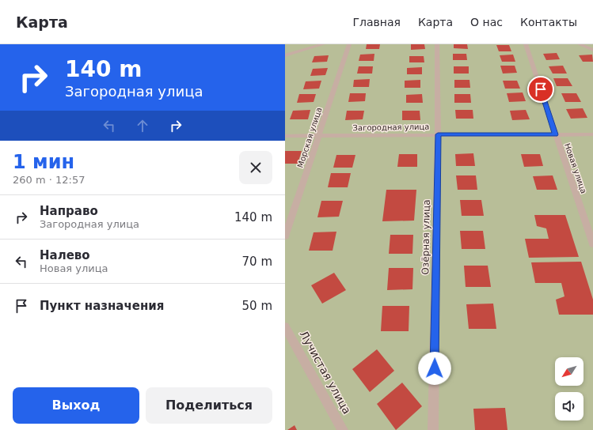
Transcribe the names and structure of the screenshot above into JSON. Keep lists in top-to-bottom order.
{
  "streets": {
    "street": [
      "Загородная улица",
      "Морская улица",
      "Новая улица",
      "Озёрная улица",
      "Лучистая улица"
    ]
  },
  "crossings": [
    ["Загородная улица", "Морская улица"],
    ["Загородная улица", "Новая улица"],
    ["Загородная улица", "Озёрная улица"]
  ],
  "north": "bottom left",
  "page": {
    "header": "Карта",
    "nav": [
      "Главная",
      "Карта",
      "О нас",
      "Контакты"
    ],
    "turn": ["140 m", "Загородная улица"],
    "heading": ["1 мин", "260 m · 12:57"],
    "list": [
      {
        "name": "Направо",
        "note": "Загородная улица",
        "value": "140 m"
      },
      {
        "name": "Налево",
        "note": "Новая улица",
        "value": "70 m"
      },
      {
        "name": "Пункт назначения",
        "value": "50 m"
      }
    ],
    "buttons": ["Выход", "Поделиться"]
  }
}
